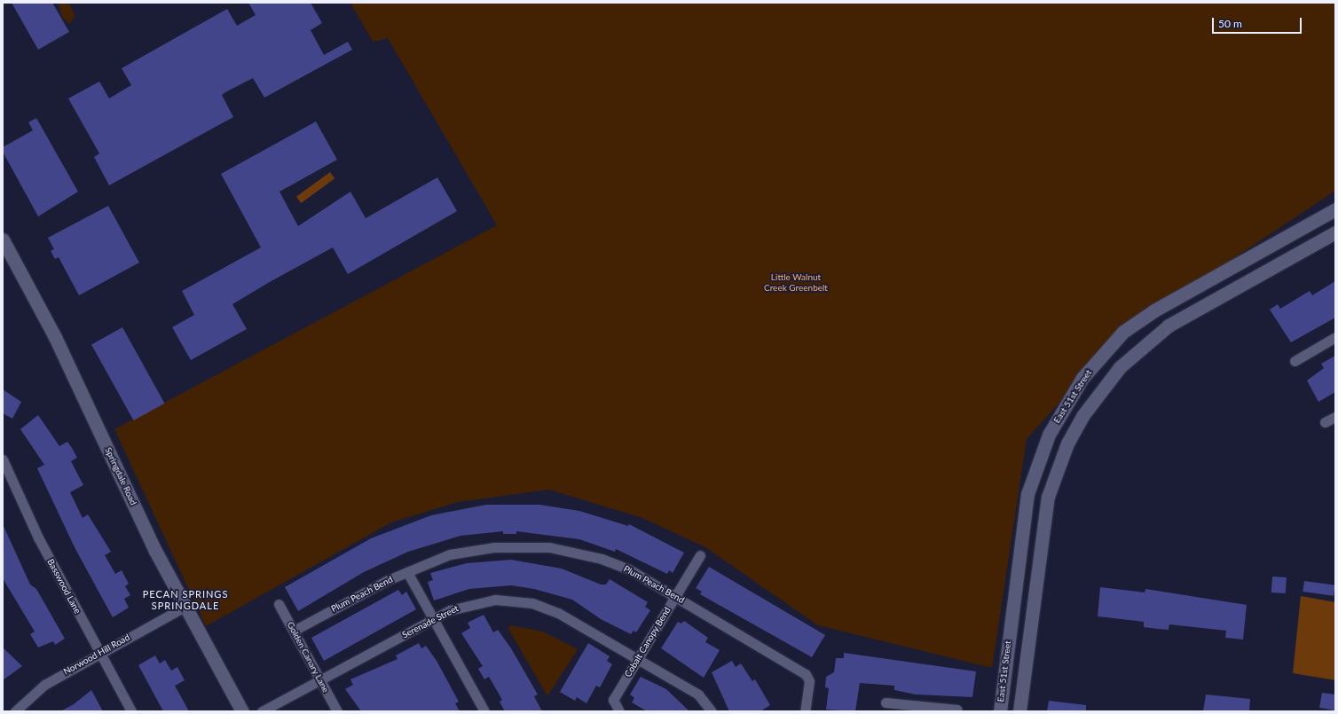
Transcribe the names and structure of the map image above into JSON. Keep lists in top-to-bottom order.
{
  "streets": {
    "street": [
      "East 51st Street",
      "Springdale Road",
      "Plum Peach Bend",
      "Basswood Lane",
      "Serenade Street",
      "Cobalt Canopy Bend",
      "Norwood Hill Road",
      "Golden Canary Lane"
    ]
  },
  "crossings": [
    ["Springdale Road", "Norwood Hill Road"],
    ["Plum Peach Bend", "Cobalt Canopy Bend"],
    ["Plum Peach Bend", "Golden Canary Lane"],
    ["Basswood Lane", "Norwood Hill Road"],
    ["Serenade Street", "Cobalt Canopy Bend"],
    ["Serenade Street", "Golden Canary Lane"]
  ],
  "districts": ["PECAN SPRINGS SPRINGDALE"],
  "parks": ["Little Walnut Creek Greenbelt"],
  "scale_bar": "50 m"
}
